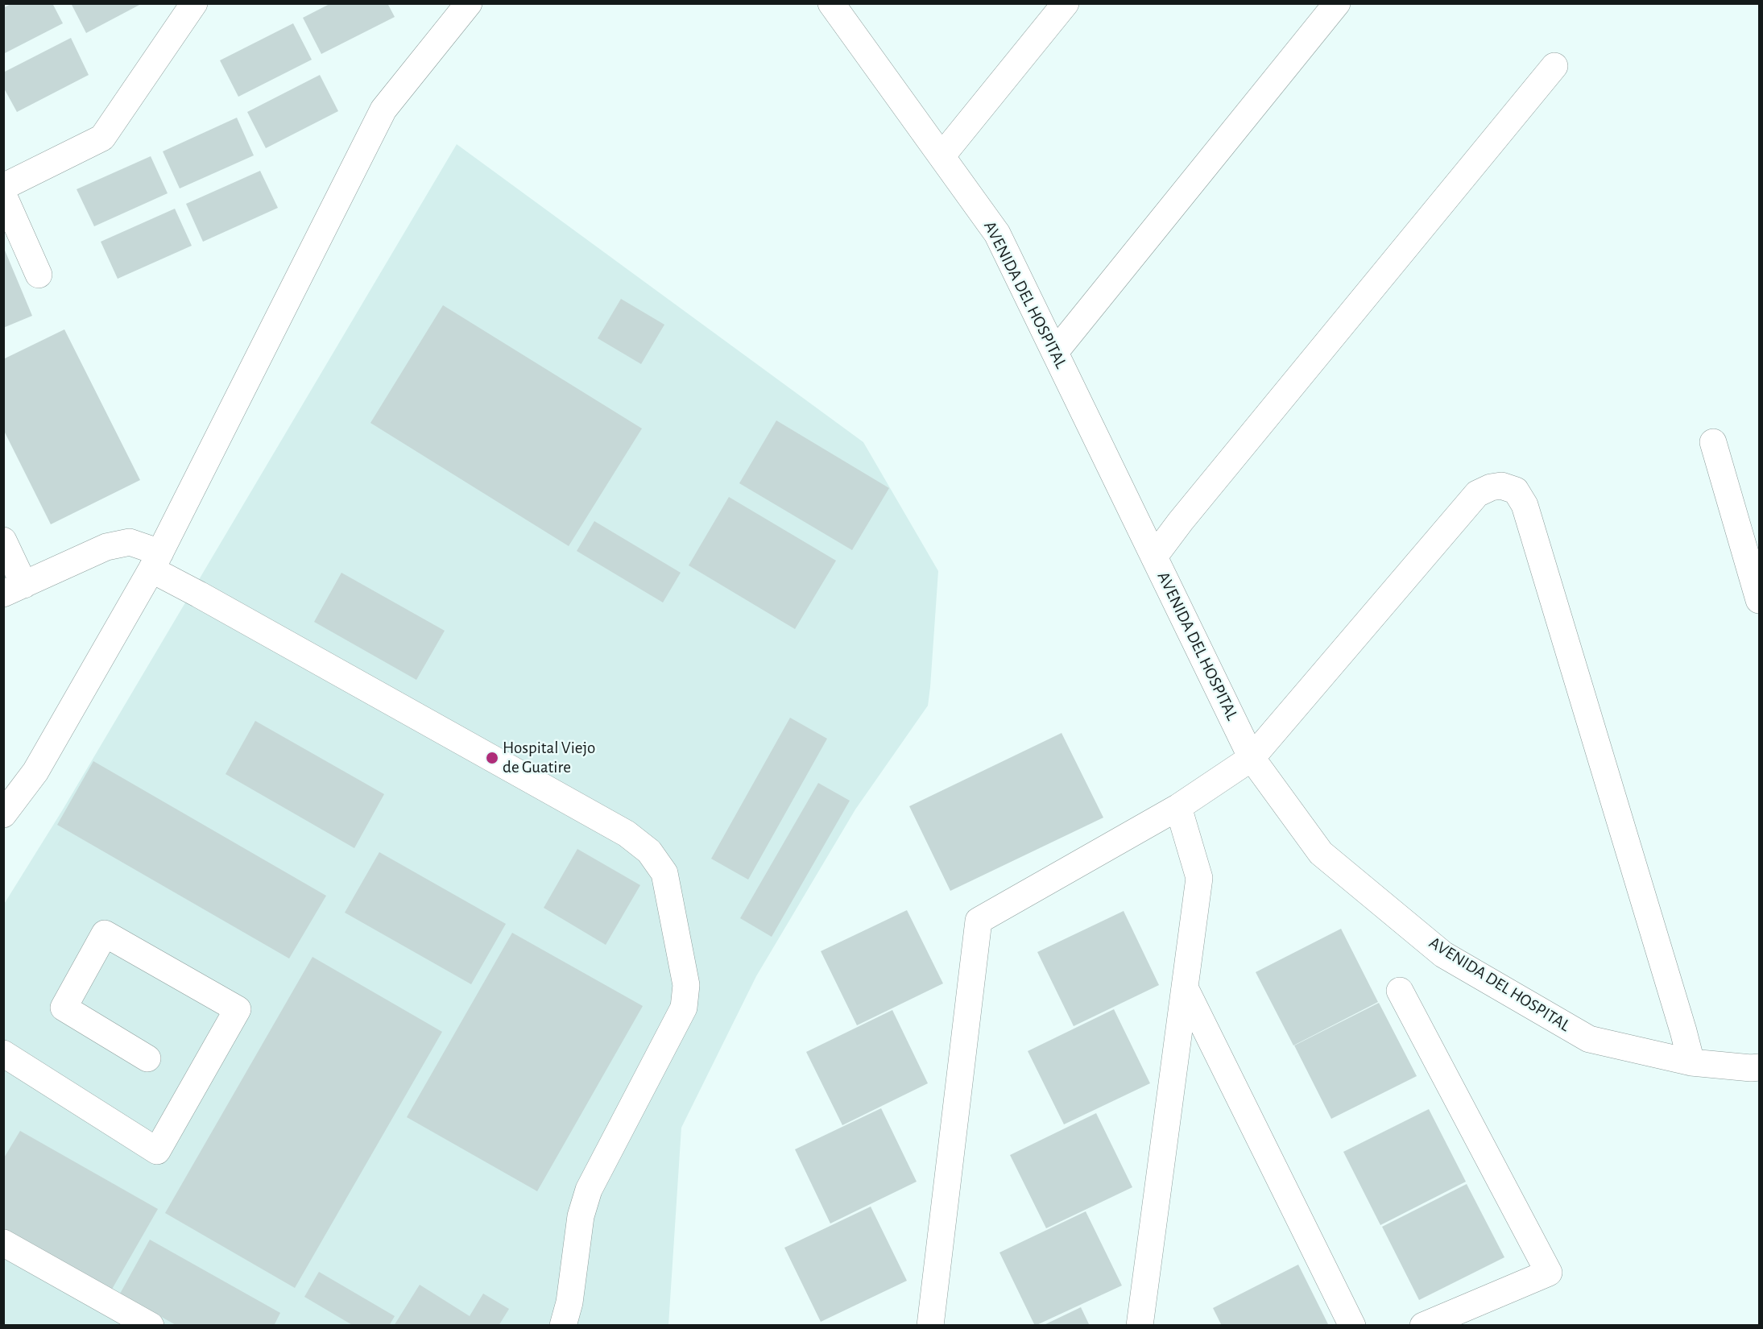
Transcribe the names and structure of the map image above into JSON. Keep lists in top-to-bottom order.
{
  "streets": {
    "street": ["AVENIDA DEL HOSPITAL"]
  },
  "places": ["Hospital Viejo de Guatire"]
}
